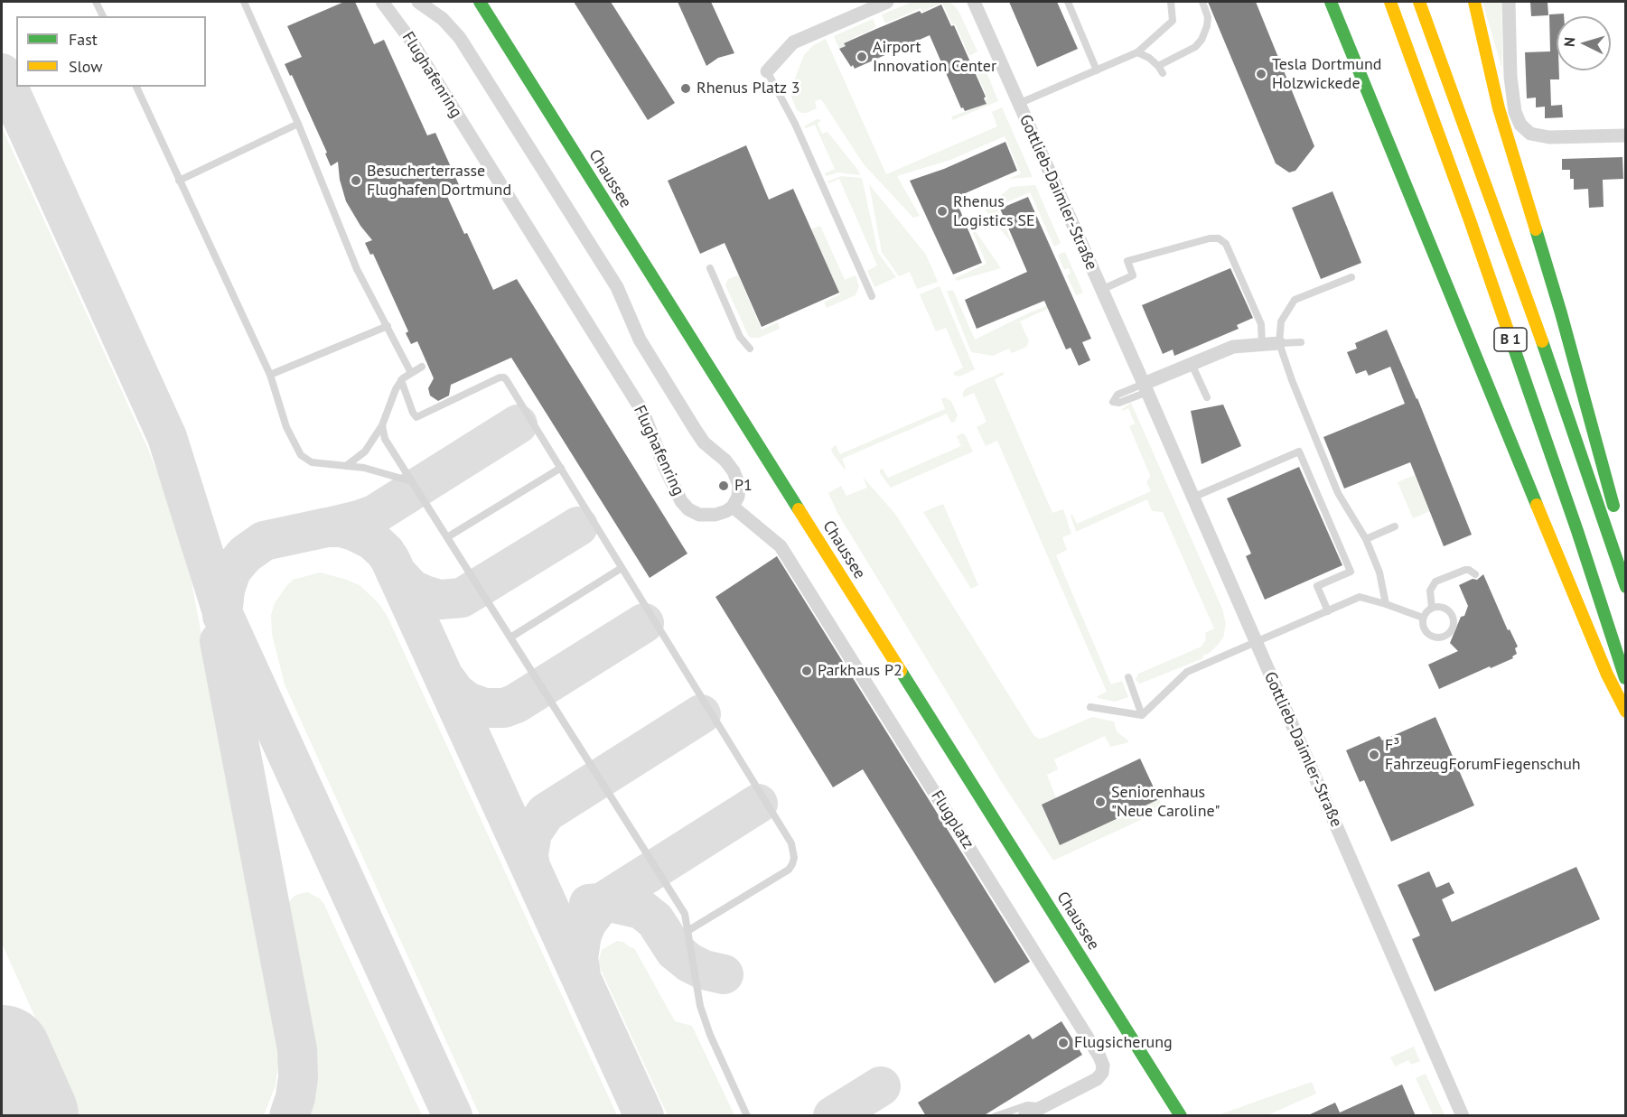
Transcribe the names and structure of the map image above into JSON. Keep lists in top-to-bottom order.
{
  "streets": {
    "main road": ["Chaussee", "B 1"],
    "street": ["Flughafenring", "Gottlieb-Daimler-Straße", "Flugplatz"]
  },
  "crossings": [
    ["Flughafenring", "Flugplatz"]
  ],
  "places": [
    "Airport Innovation Center",
    "Tesla Dortmund Holzwickede",
    "Rhenus Platz 3",
    "Besucherterrasse Flughafen Dortmund",
    "Rhenus Logistics SE",
    "P1",
    "Parkhaus P2",
    "F³ FahrzeugForumFiegenschuh",
    "Seniorenhaus \"Neue Caroline\"",
    "Flugsicherung"
  ],
  "legend": ["Fast", "Slow"],
  "north": "left"
}
